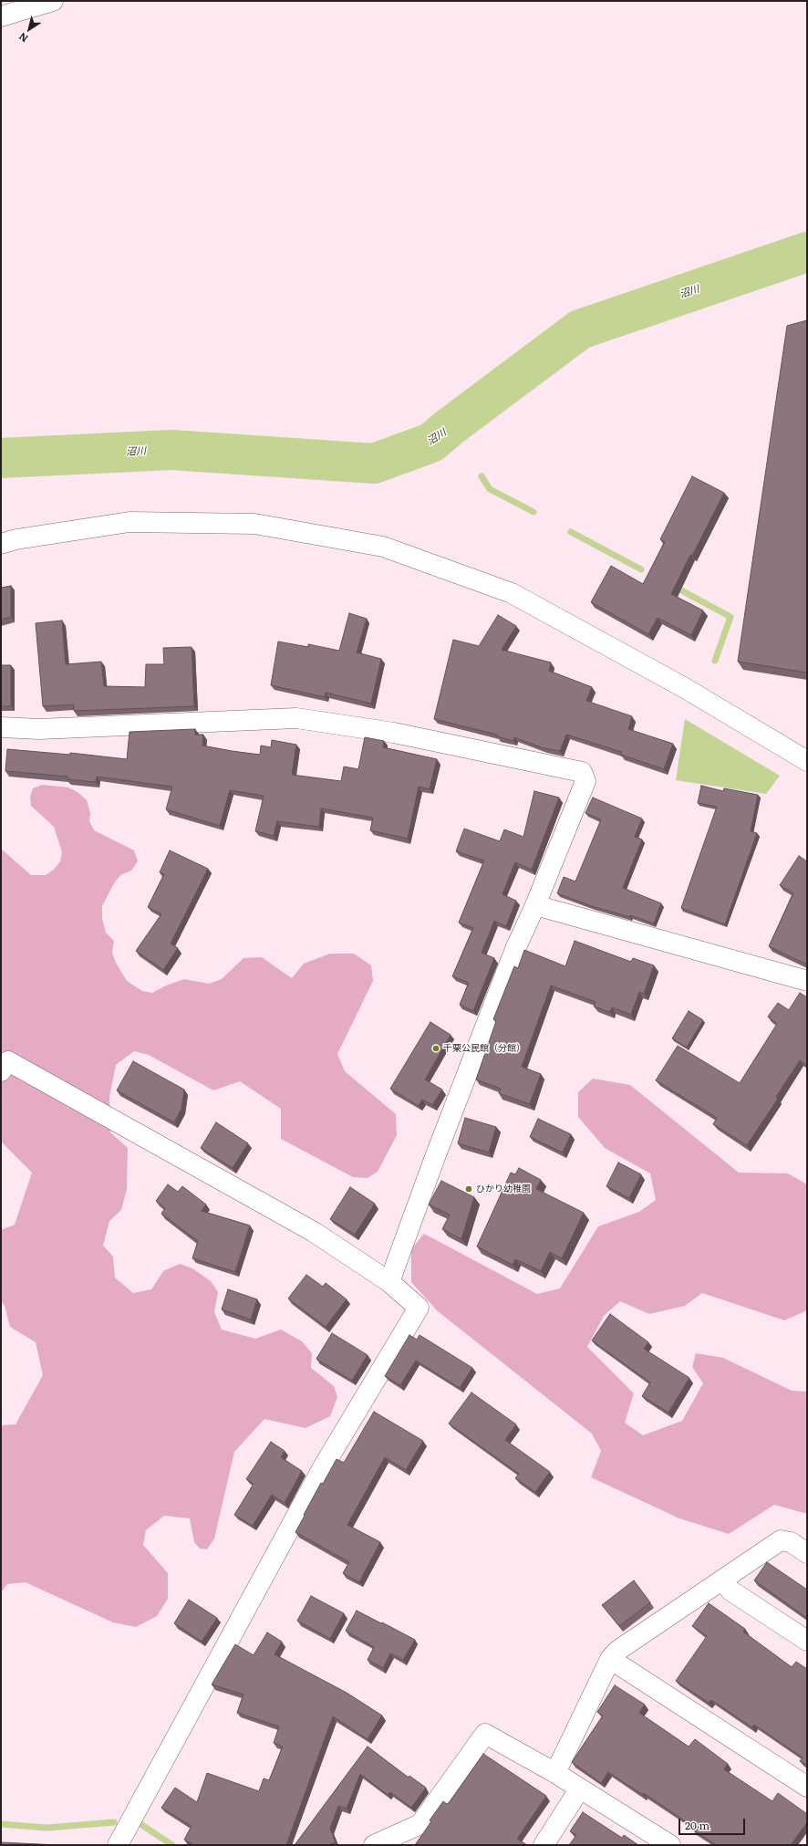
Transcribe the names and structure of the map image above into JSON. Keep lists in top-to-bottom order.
{
  "water": ["沼川"],
  "places": ["千栗公民館（分館）", "ひかり幼稚園"],
  "scale_bar": "20 m",
  "north": "bottom left"
}
